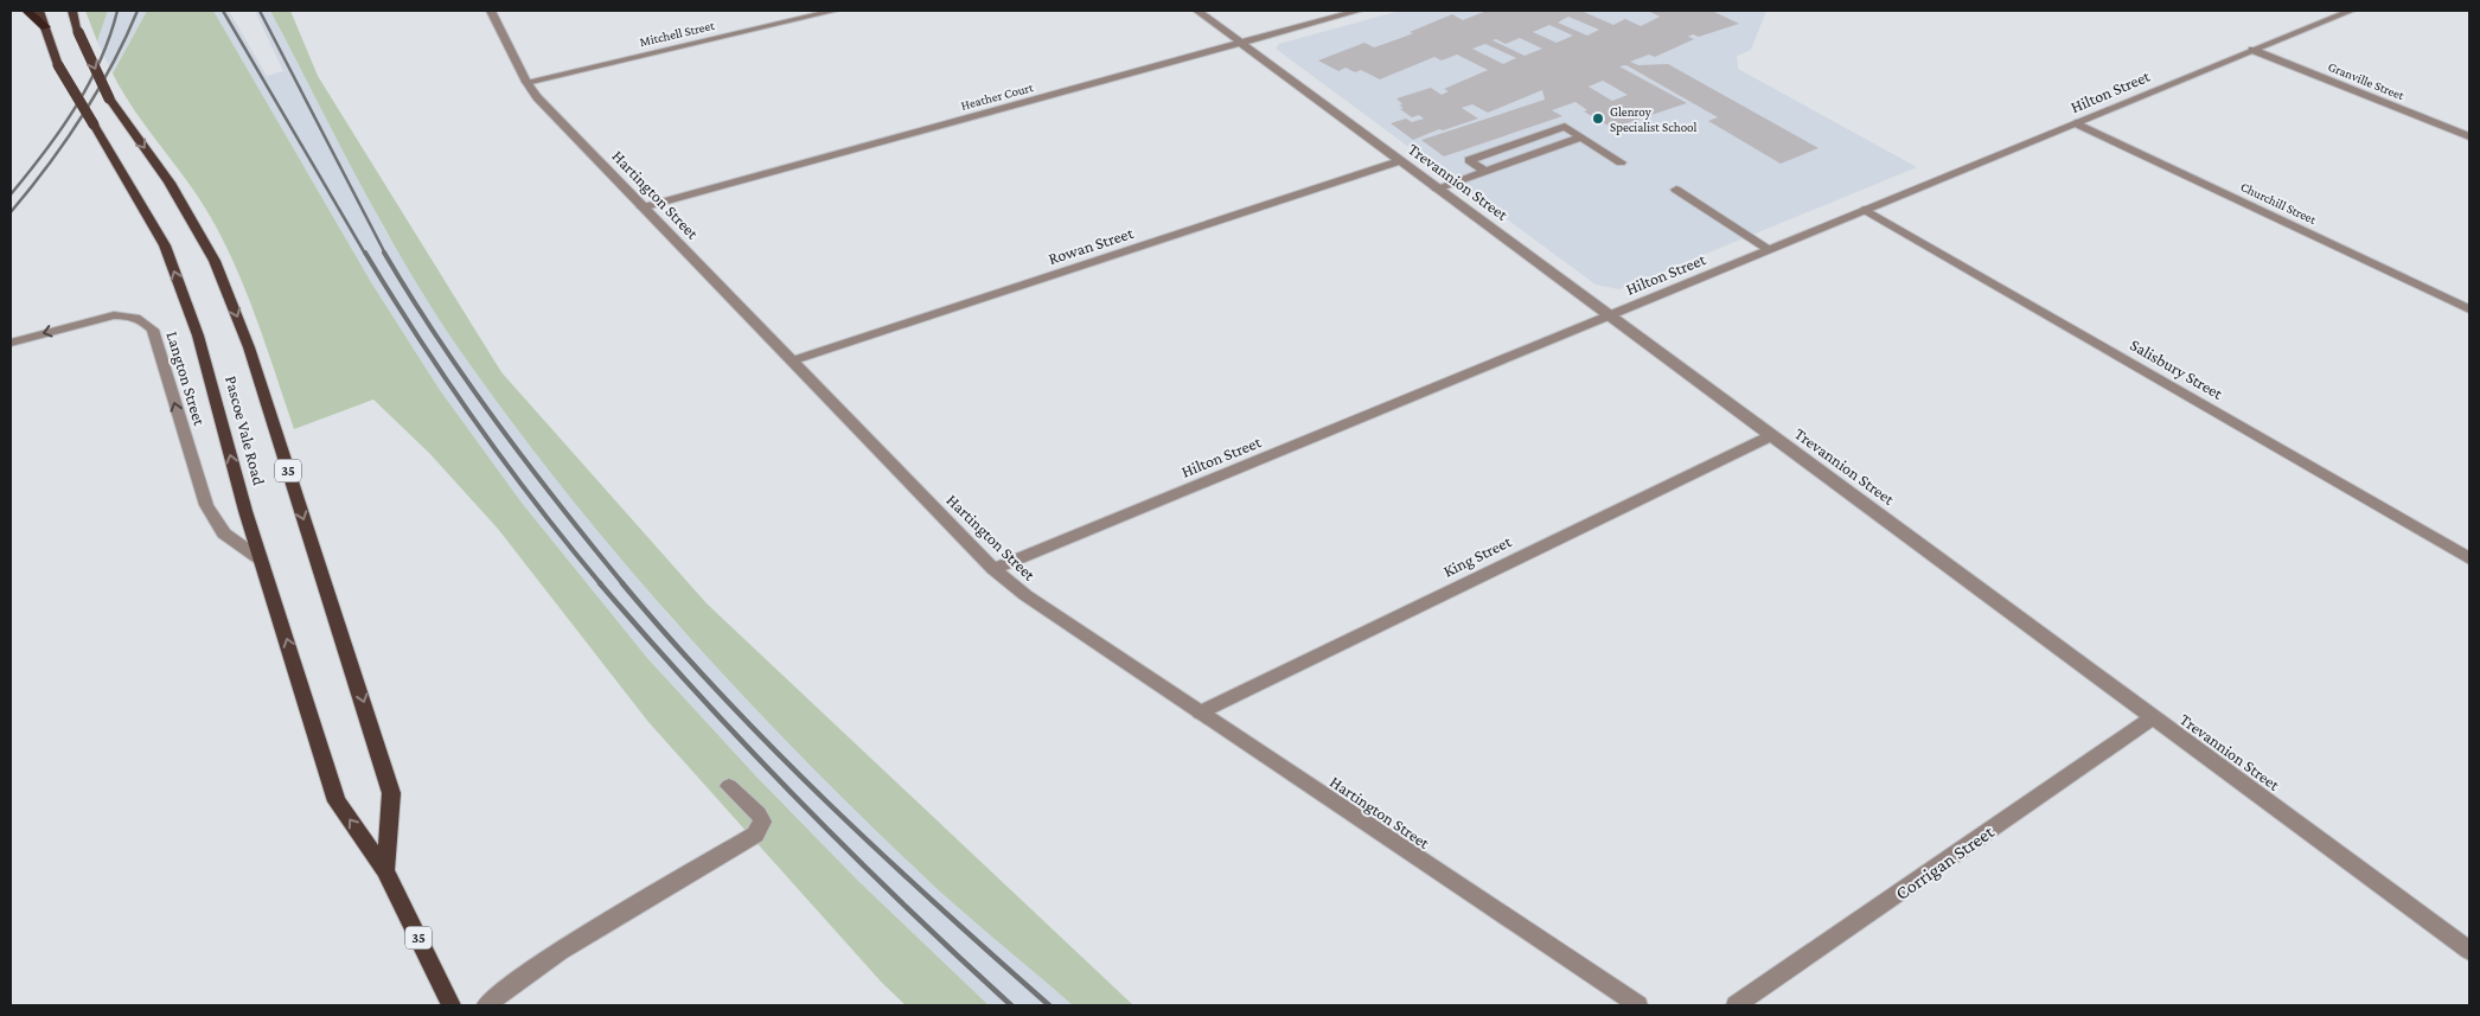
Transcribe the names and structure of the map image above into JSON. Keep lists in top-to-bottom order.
{
  "streets": {
    "main road": ["Pascoe Vale Road", "35"],
    "street": [
      "Mitchell Street",
      "Granville Street",
      "Hilton Street",
      "Heather Court",
      "Trevannion Street",
      "Hartington Street",
      "Churchill Street",
      "Rowan Street",
      "Salisbury Street",
      "Langton Street",
      "King Street",
      "Corrigan Street"
    ]
  },
  "crossings": [
    ["Mitchell Street", "Hartington Street"],
    ["Granville Street", "Hilton Street"],
    ["Hilton Street", "Trevannion Street"],
    ["Hilton Street", "Hartington Street"],
    ["Hilton Street", "Churchill Street"],
    ["Hilton Street", "Salisbury Street"],
    ["Heather Court", "Trevannion Street"],
    ["Heather Court", "Hartington Street"],
    ["Trevannion Street", "Rowan Street"],
    ["Trevannion Street", "King Street"],
    ["Trevannion Street", "Corrigan Street"],
    ["Hartington Street", "Rowan Street"],
    ["Hartington Street", "King Street"],
    ["Langton Street", "Pascoe Vale Road"]
  ],
  "one_way": ["Langton Street"],
  "places": ["Glenroy Specialist School"]
}
